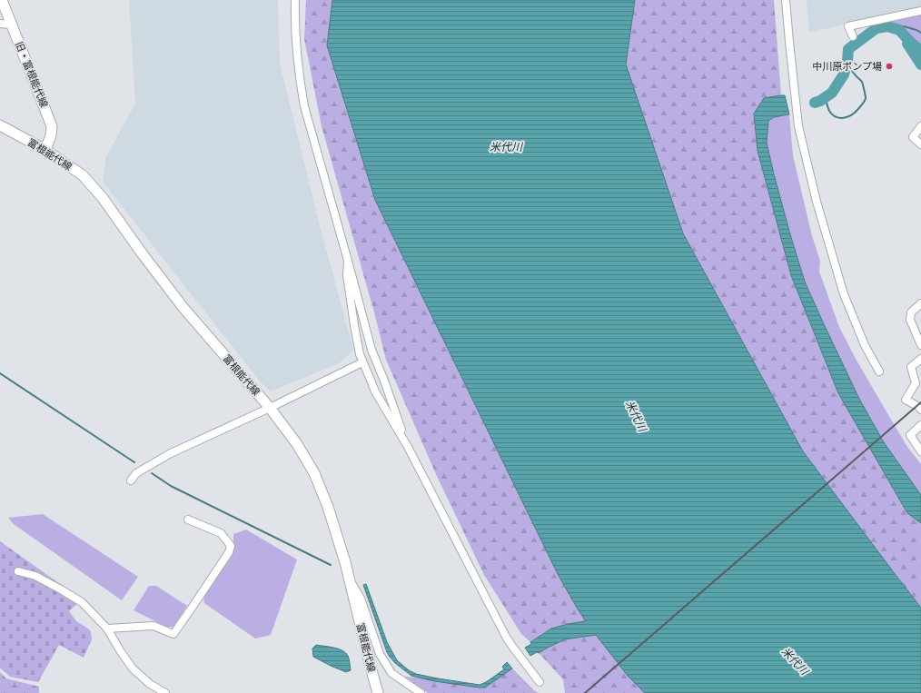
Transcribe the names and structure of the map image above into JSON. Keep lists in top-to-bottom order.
{
  "streets": {
    "main road": ["旧・富根能代線", "富根能代線"]
  },
  "crossings": [
    ["旧・富根能代線", "富根能代線"]
  ],
  "water": ["米代川"],
  "places": ["中川原ポンプ場"]
}
